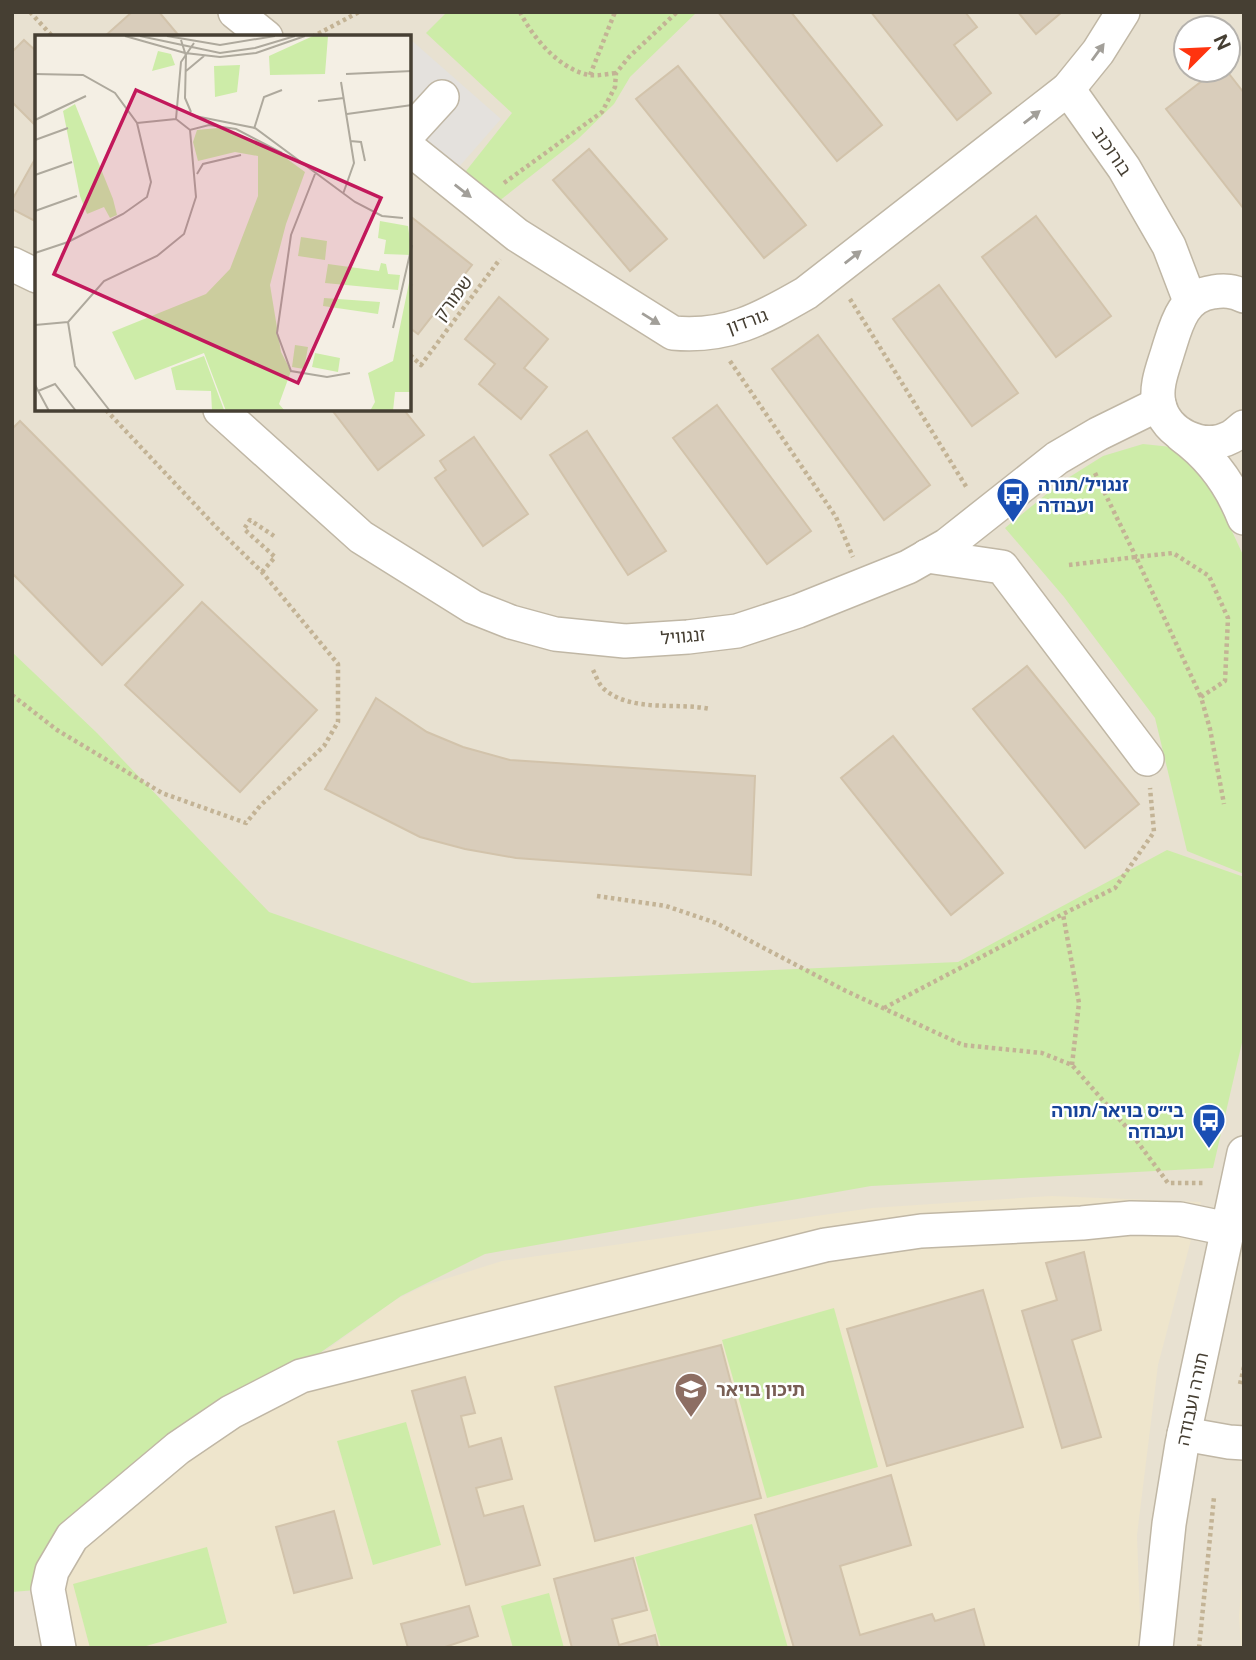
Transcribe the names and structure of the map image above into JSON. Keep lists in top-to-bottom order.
{
  "streets": {
    "street": [
      "בורוכוב",
      "גורדון",
      "זנגוויל",
      "תורה ועבודה"
    ],
    "path": ["שמורק"]
  },
  "crossings": [
    ["בורוכוב", "גורדון"],
    ["שמורק", "גורדון"]
  ],
  "one_way": ["גורדון"],
  "places": {
    "bus stop": ["זנגויל/תורה ועבודה", "בי״ס בויאר/תורה ועבודה"],
    "school or university": ["תיכון בויאר"]
  },
  "north": "top right"
}
